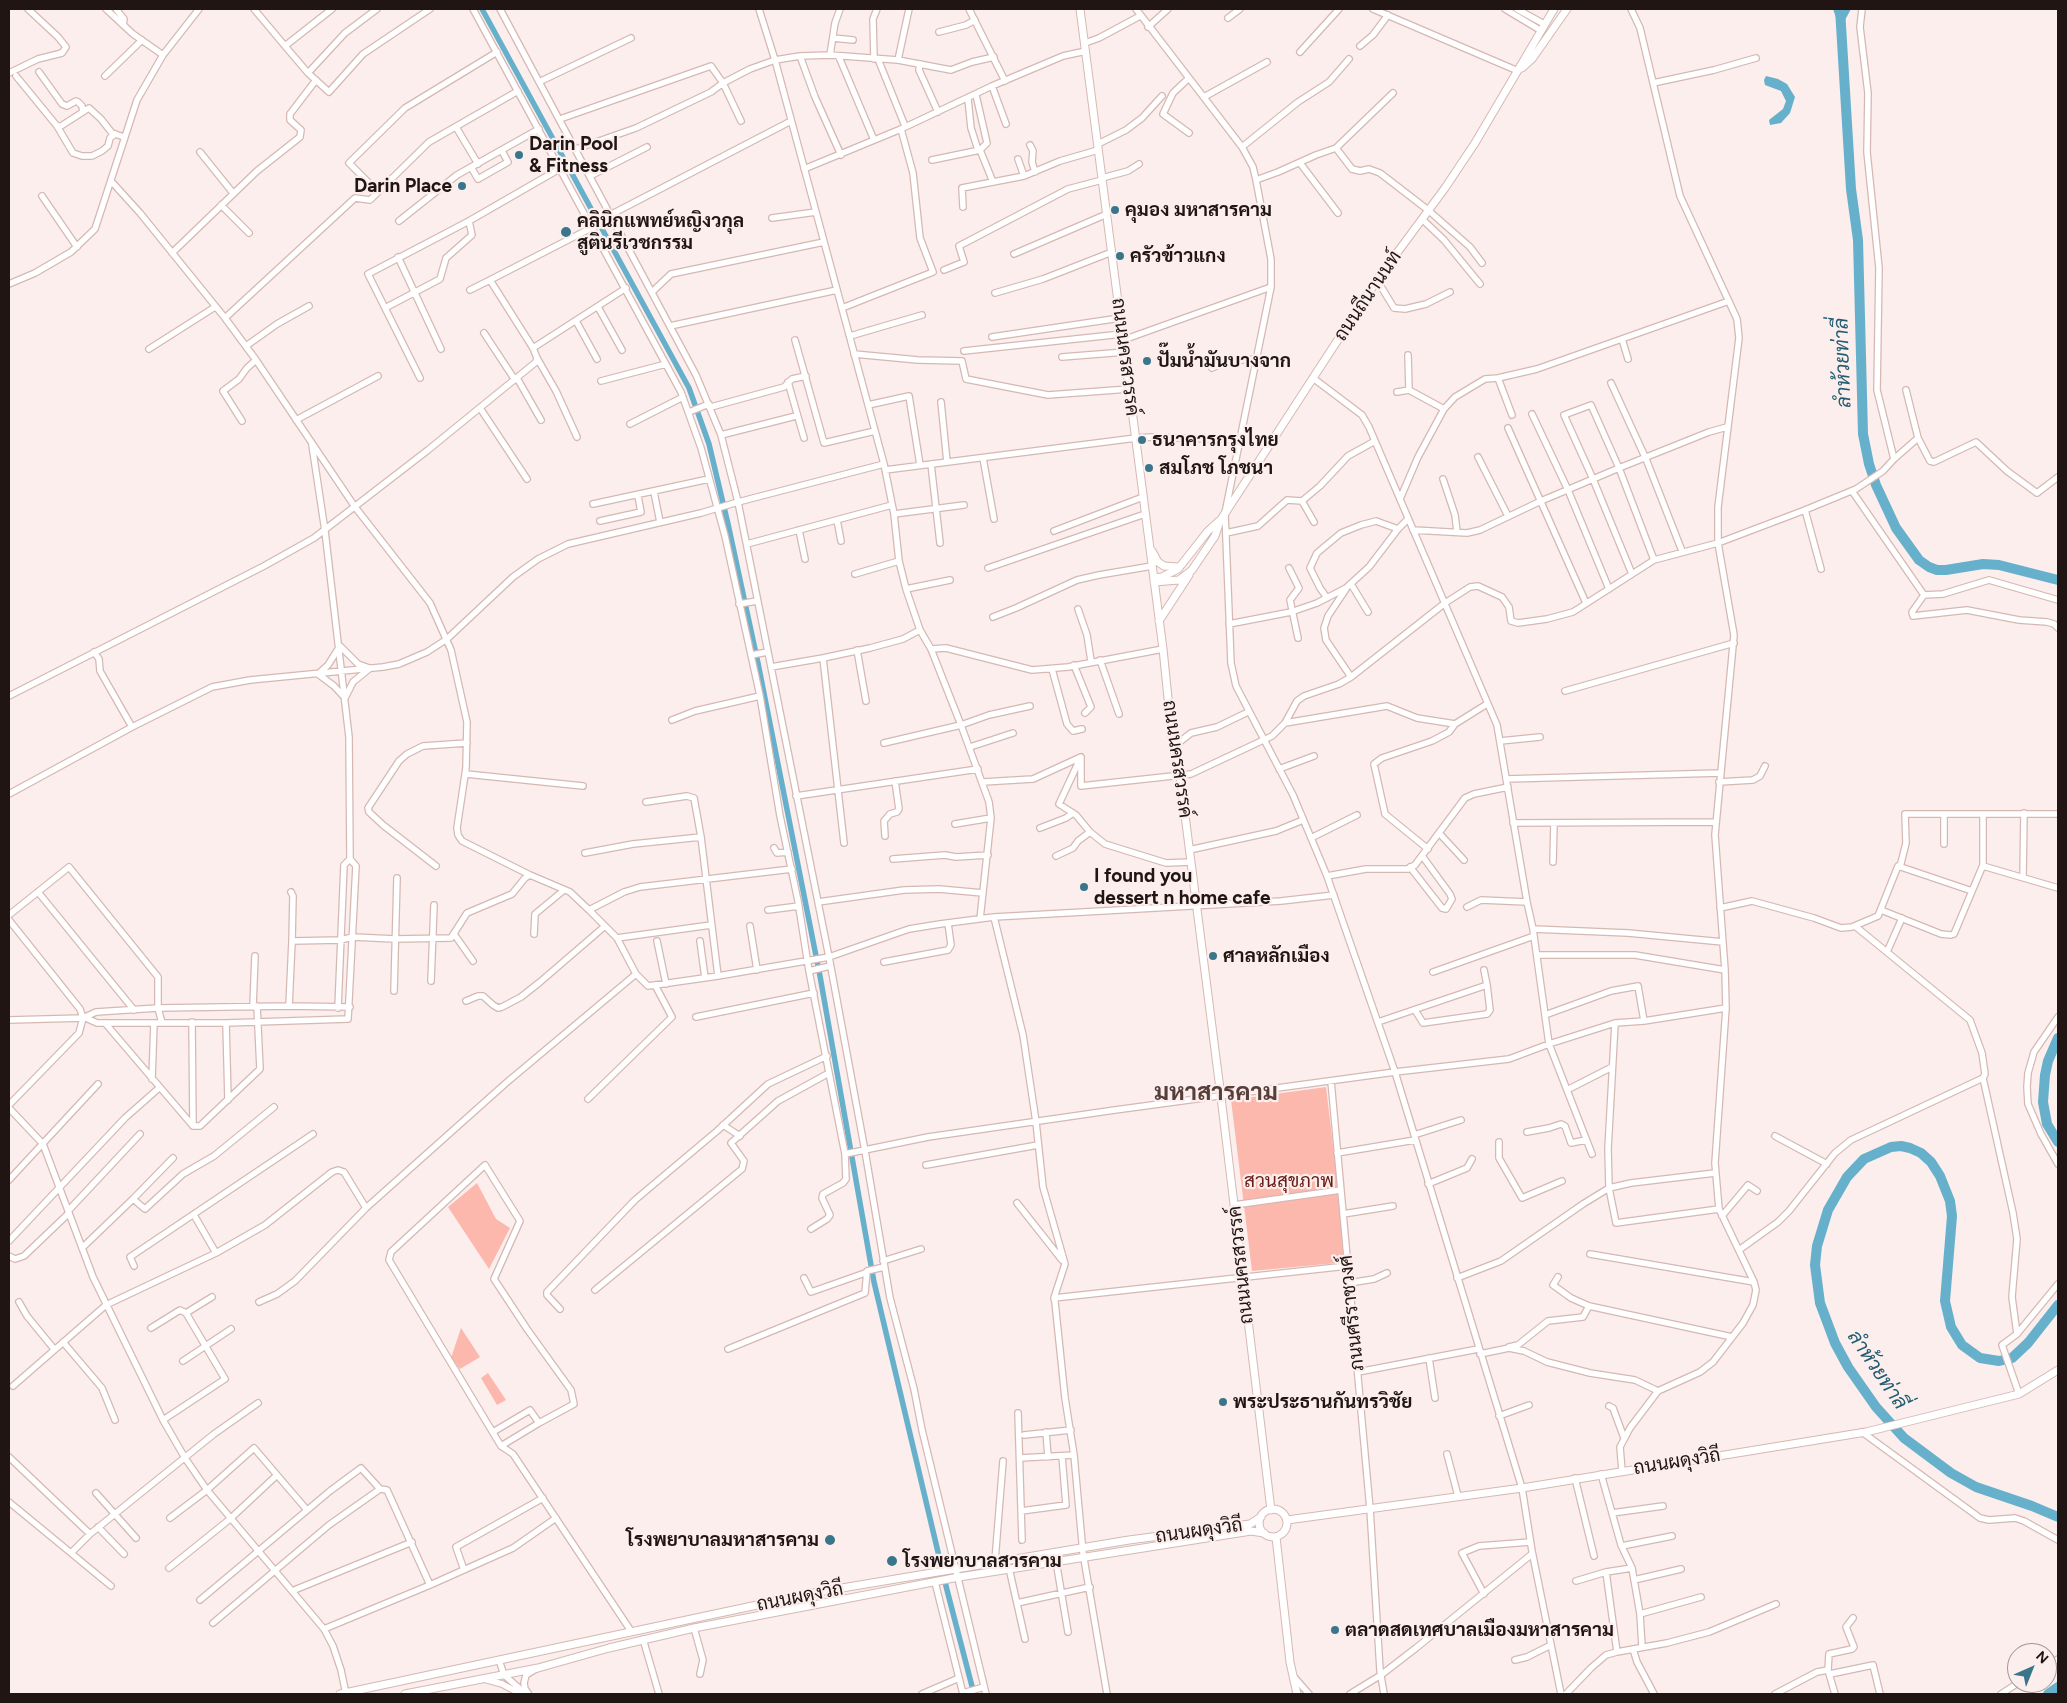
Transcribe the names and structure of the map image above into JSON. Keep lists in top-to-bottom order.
{
  "streets": {
    "main road": ["ถนนถีนานนท์", "ถนนนครสวรรค์", "ถนนผดุงวิถี"],
    "street": ["ภนนศรีราชวงศ์"]
  },
  "crossings": [
    ["ถนนถีนานนท์", "ถนนนครสวรรค์"],
    ["ถนนนครสวรรค์", "ถนนผดุงวิถี"],
    ["ภนนศรีราชวงศ์", "ถนนผดุงวิถี"]
  ],
  "districts": ["มหาสารคาม"],
  "water": ["ลำห้วยท่าลี่"],
  "parks": ["สวนสุขภาพ"],
  "places": [
    "Darin Pool & Fitness",
    "Darin Place",
    "คุมอง มหาสารคาม",
    "คลินิกแพทย์หญิงวกุล สูตินรีเวชกรรม",
    "ครัวข้าวแกง",
    "ปั๊มน้ำมันบางจาก",
    "ธนาคารกรุงไทย",
    "สมโภช โภชนา",
    "I found you dessert n home cafe",
    "ศาลหลักเมือง",
    "พระประธานกันทรวิชัย",
    "โรงพยาบาลมหาสารคาม",
    "โรงพยาบาลสารคาม",
    "ตลาดสดเทศบาลเมืองมหาสารคาม"
  ],
  "north": "top right"
}
